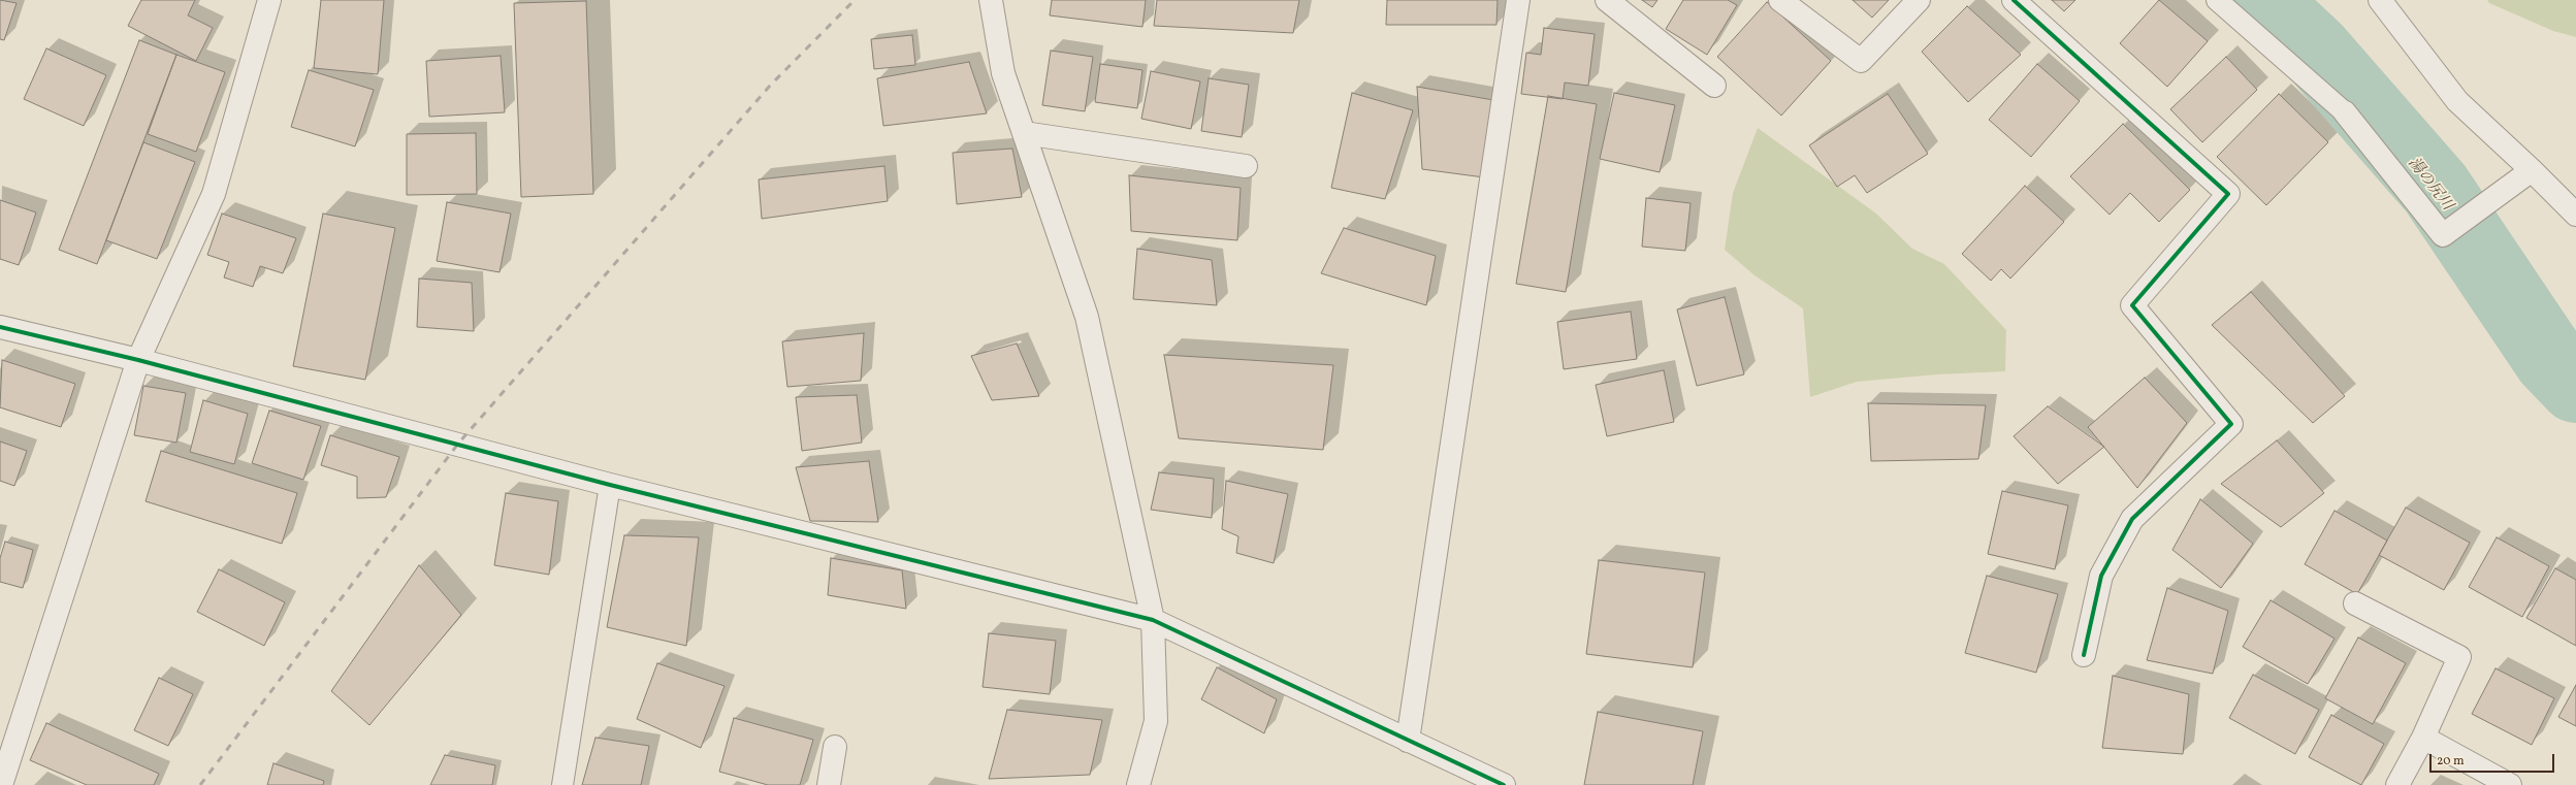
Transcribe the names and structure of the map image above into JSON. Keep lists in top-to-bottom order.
{
  "water": ["湯の尻川"],
  "scale_bar": "20 m"
}
